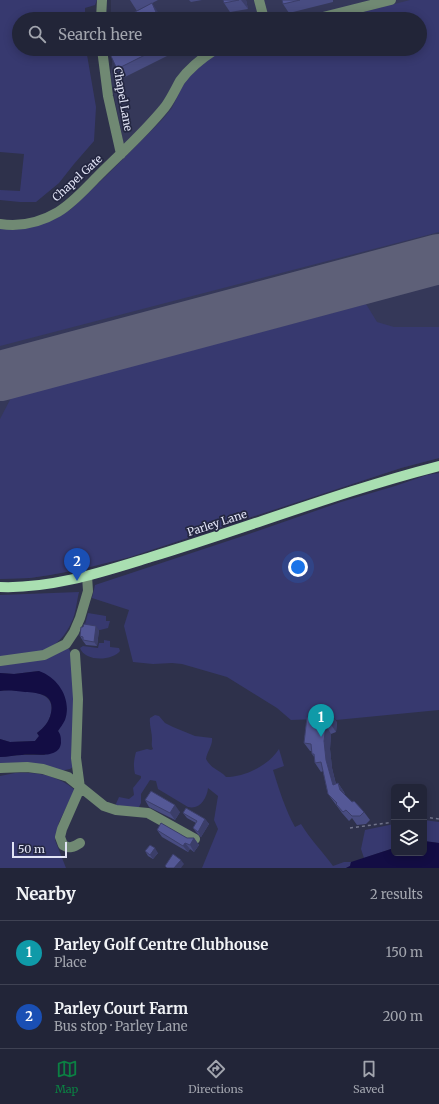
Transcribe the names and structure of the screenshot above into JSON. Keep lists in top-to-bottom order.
{
  "streets": {
    "main road": ["Parley Lane"],
    "street": ["Chapel Lane", "Chapel Gate"]
  },
  "crossings": [
    ["Chapel Lane", "Chapel Gate"]
  ],
  "scale_bar": "50 m",
  "page": {
    "search": "Search here",
    "pins": ["2", "1"],
    "scale": "50 m",
    "heading": ["Nearby", "2 results"],
    "list": [
      {
        "mark": "1",
        "name": "Parley Golf Centre Clubhouse",
        "note": "Place",
        "value": "150 m"
      },
      {
        "mark": "2",
        "name": "Parley Court Farm",
        "note": "Bus stop · Parley Lane",
        "value": "200 m"
      }
    ],
    "nav": ["Map", "Directions", "Saved"]
  }
}
